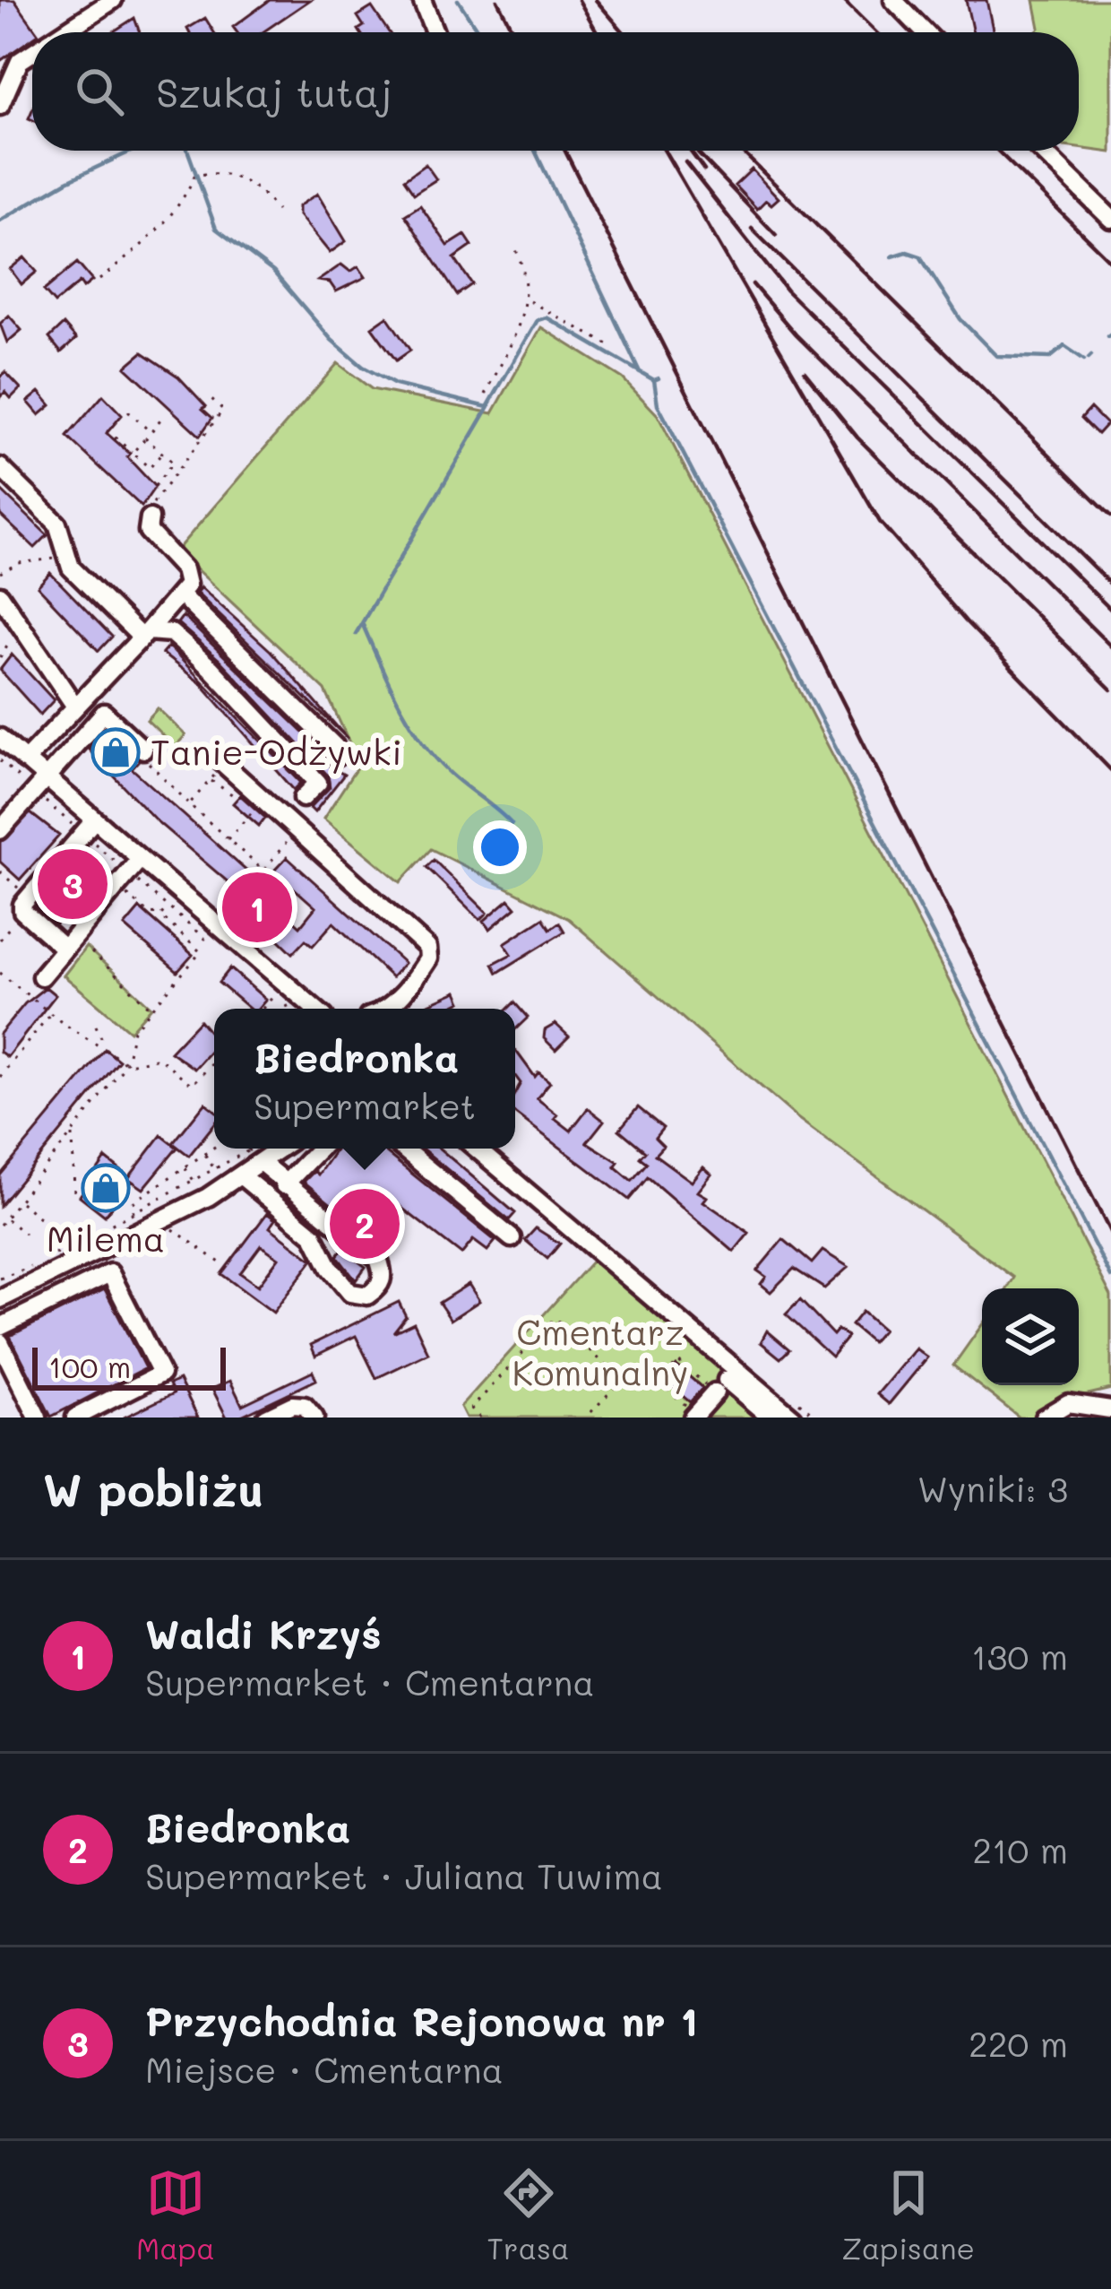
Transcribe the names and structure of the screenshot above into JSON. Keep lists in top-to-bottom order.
{
  "parks": ["Cmentarz Komunalny"],
  "places": {
    "shop": ["Tanie-Odżywki", "Milema"]
  },
  "scale_bar": "100 m",
  "page": {
    "search": "Szukaj tutaj",
    "pins": ["3", "1", "2"],
    "popup": ["Biedronka", "Supermarket"],
    "scale": "100 m",
    "heading": ["W pobliżu", "Wyniki: 3"],
    "list": [
      {
        "mark": "1",
        "name": "Waldi Krzyś",
        "note": "Supermarket · Cmentarna",
        "value": "130 m"
      },
      {
        "mark": "2",
        "name": "Biedronka",
        "note": "Supermarket · Juliana Tuwima",
        "value": "210 m"
      },
      {
        "mark": "3",
        "name": "Przychodnia Rejonowa nr 1",
        "note": "Miejsce · Cmentarna",
        "value": "220 m"
      }
    ],
    "nav": ["Mapa", "Trasa", "Zapisane"]
  }
}
